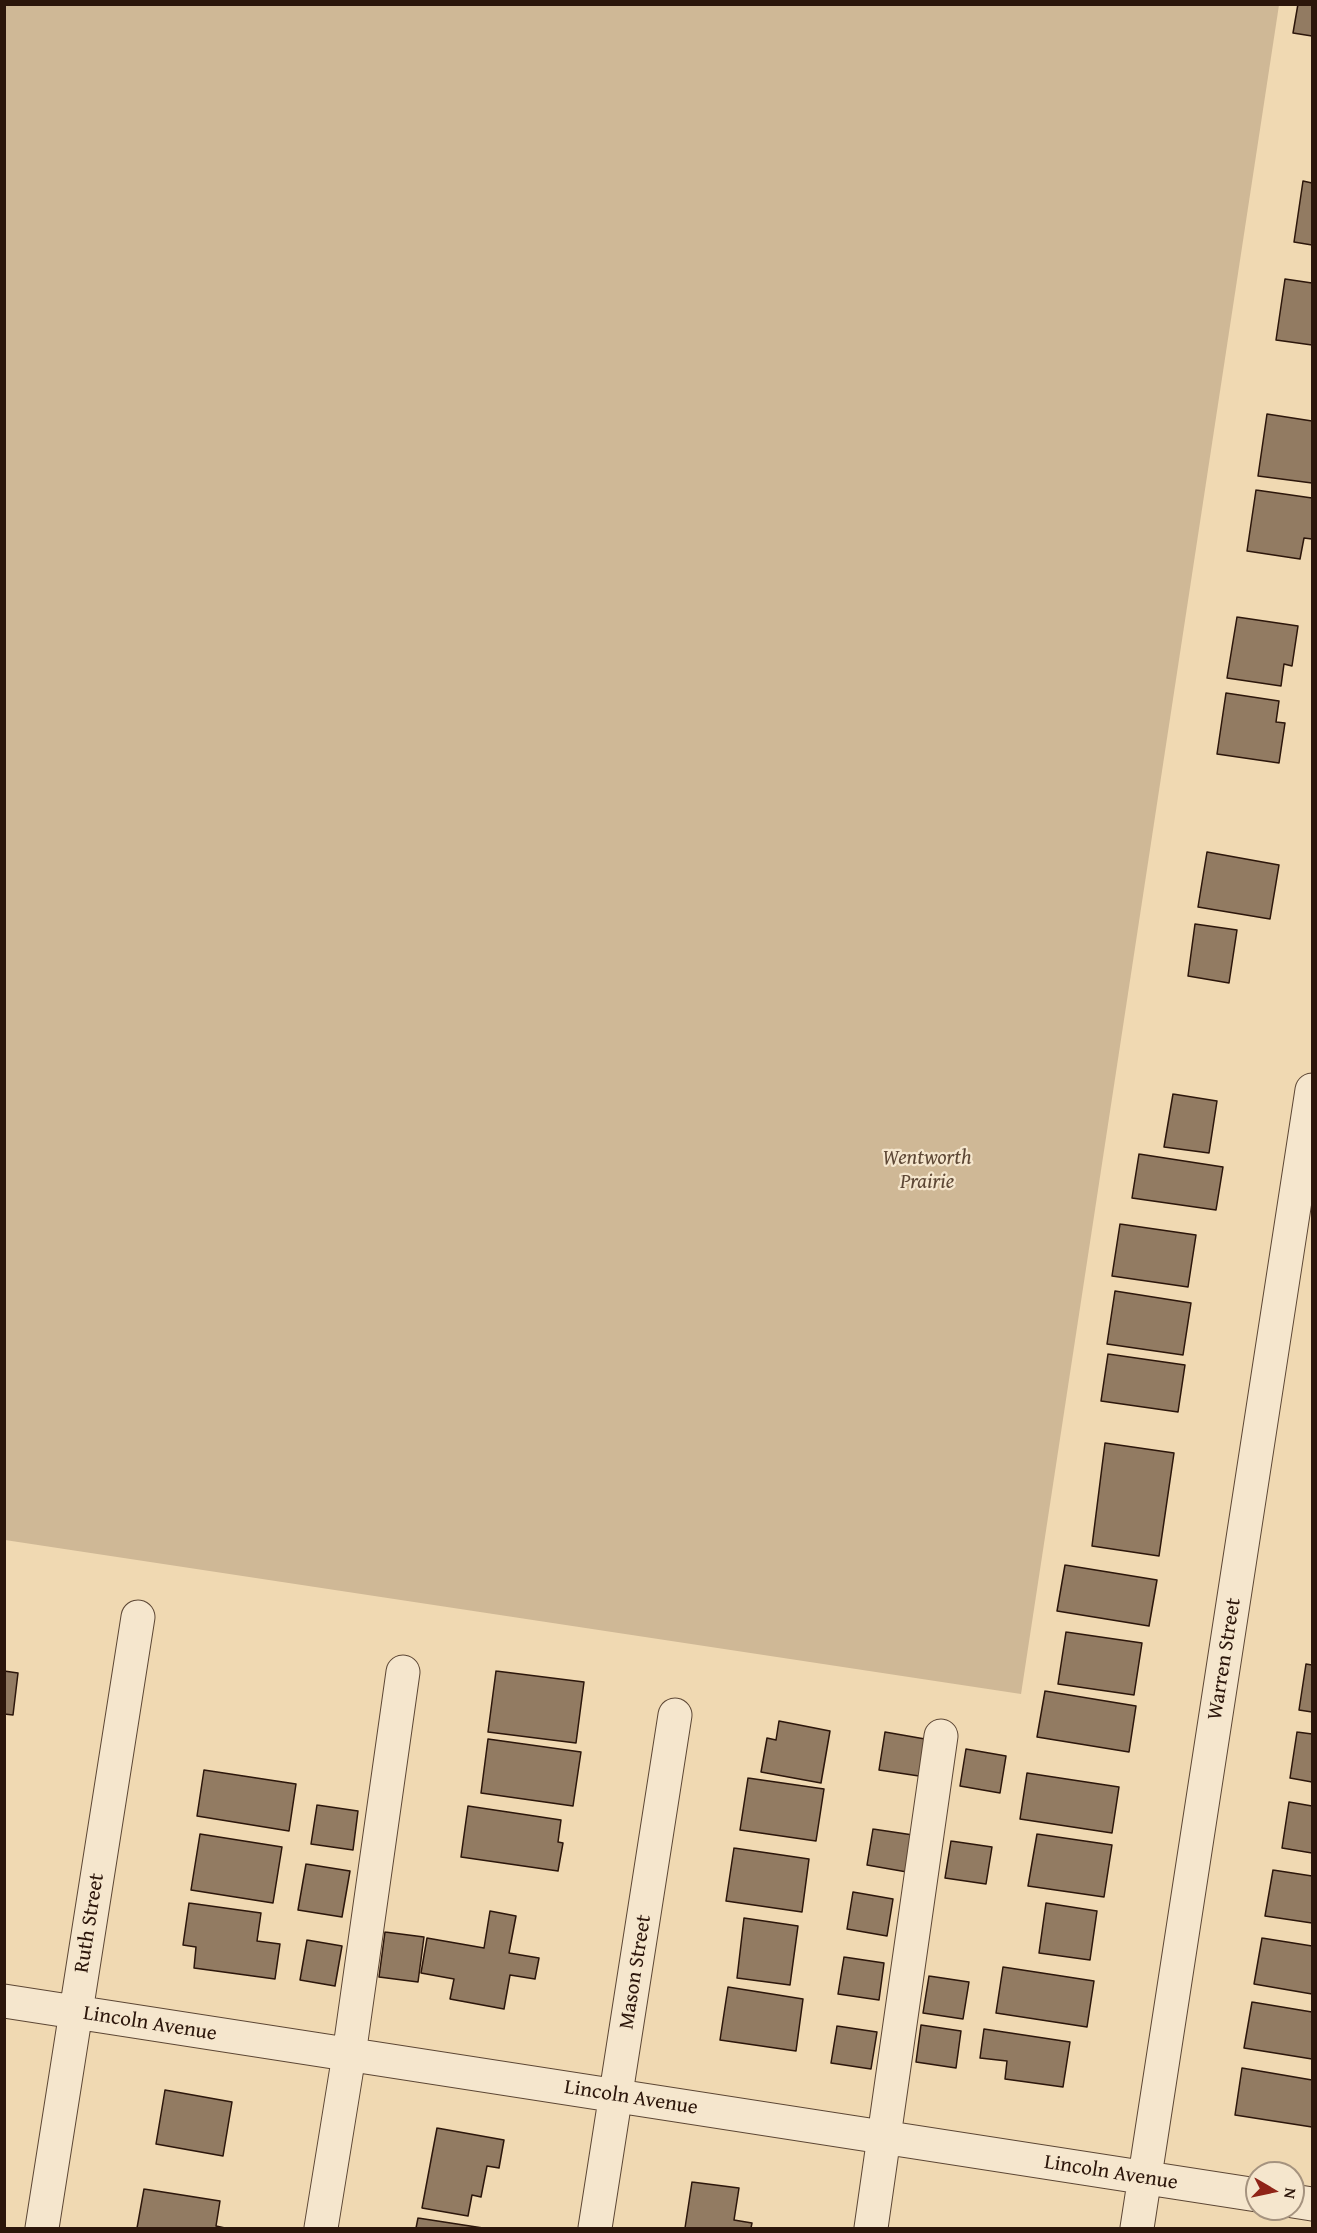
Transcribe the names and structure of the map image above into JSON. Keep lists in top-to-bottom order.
{
  "streets": {
    "street": [
      "Warren Street",
      "Ruth Street",
      "Mason Street",
      "Lincoln Avenue"
    ]
  },
  "crossings": [
    ["Warren Street", "Lincoln Avenue"],
    ["Ruth Street", "Lincoln Avenue"],
    ["Mason Street", "Lincoln Avenue"]
  ],
  "parks": ["Wentworth Prairie"],
  "north": "right"
}
